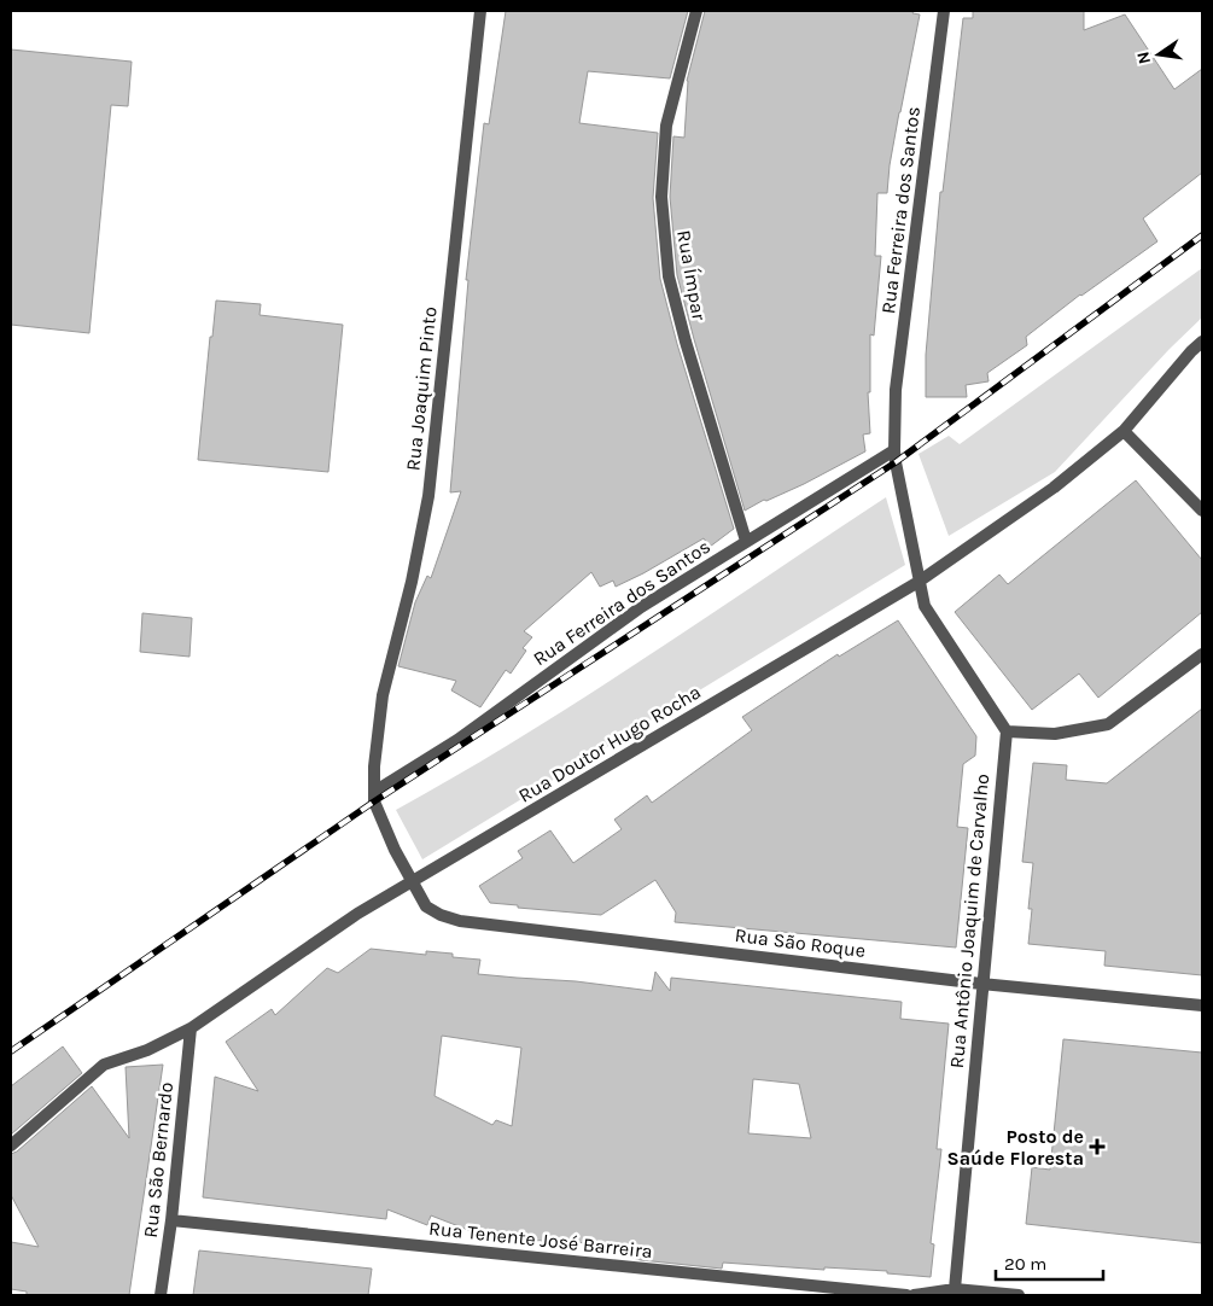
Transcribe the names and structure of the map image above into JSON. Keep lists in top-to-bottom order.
{
  "streets": {
    "street": [
      "Rua Ferreira dos Santos",
      "Rua Ímpar",
      "Rua Joaquim Pinto",
      "Rua Doutor Hugo Rocha",
      "Rua Antônio Joaquim de Carvalho",
      "Rua São Roque",
      "Rua São Bernardo",
      "Rua Tenente José Barreira"
    ]
  },
  "crossings": [
    ["Rua Ferreira dos Santos", "Rua Ímpar"],
    ["Rua Ferreira dos Santos", "Rua Joaquim Pinto"],
    ["Rua Ferreira dos Santos", "Rua Doutor Hugo Rocha"],
    ["Rua Doutor Hugo Rocha", "Rua São Roque"],
    ["Rua Doutor Hugo Rocha", "Rua São Bernardo"],
    ["Rua Antônio Joaquim de Carvalho", "Rua São Roque"],
    ["Rua São Bernardo", "Rua Tenente José Barreira"]
  ],
  "places": {
    "health": ["Posto de Saúde Floresta"]
  },
  "scale_bar": "20 m",
  "north": "left"
}
